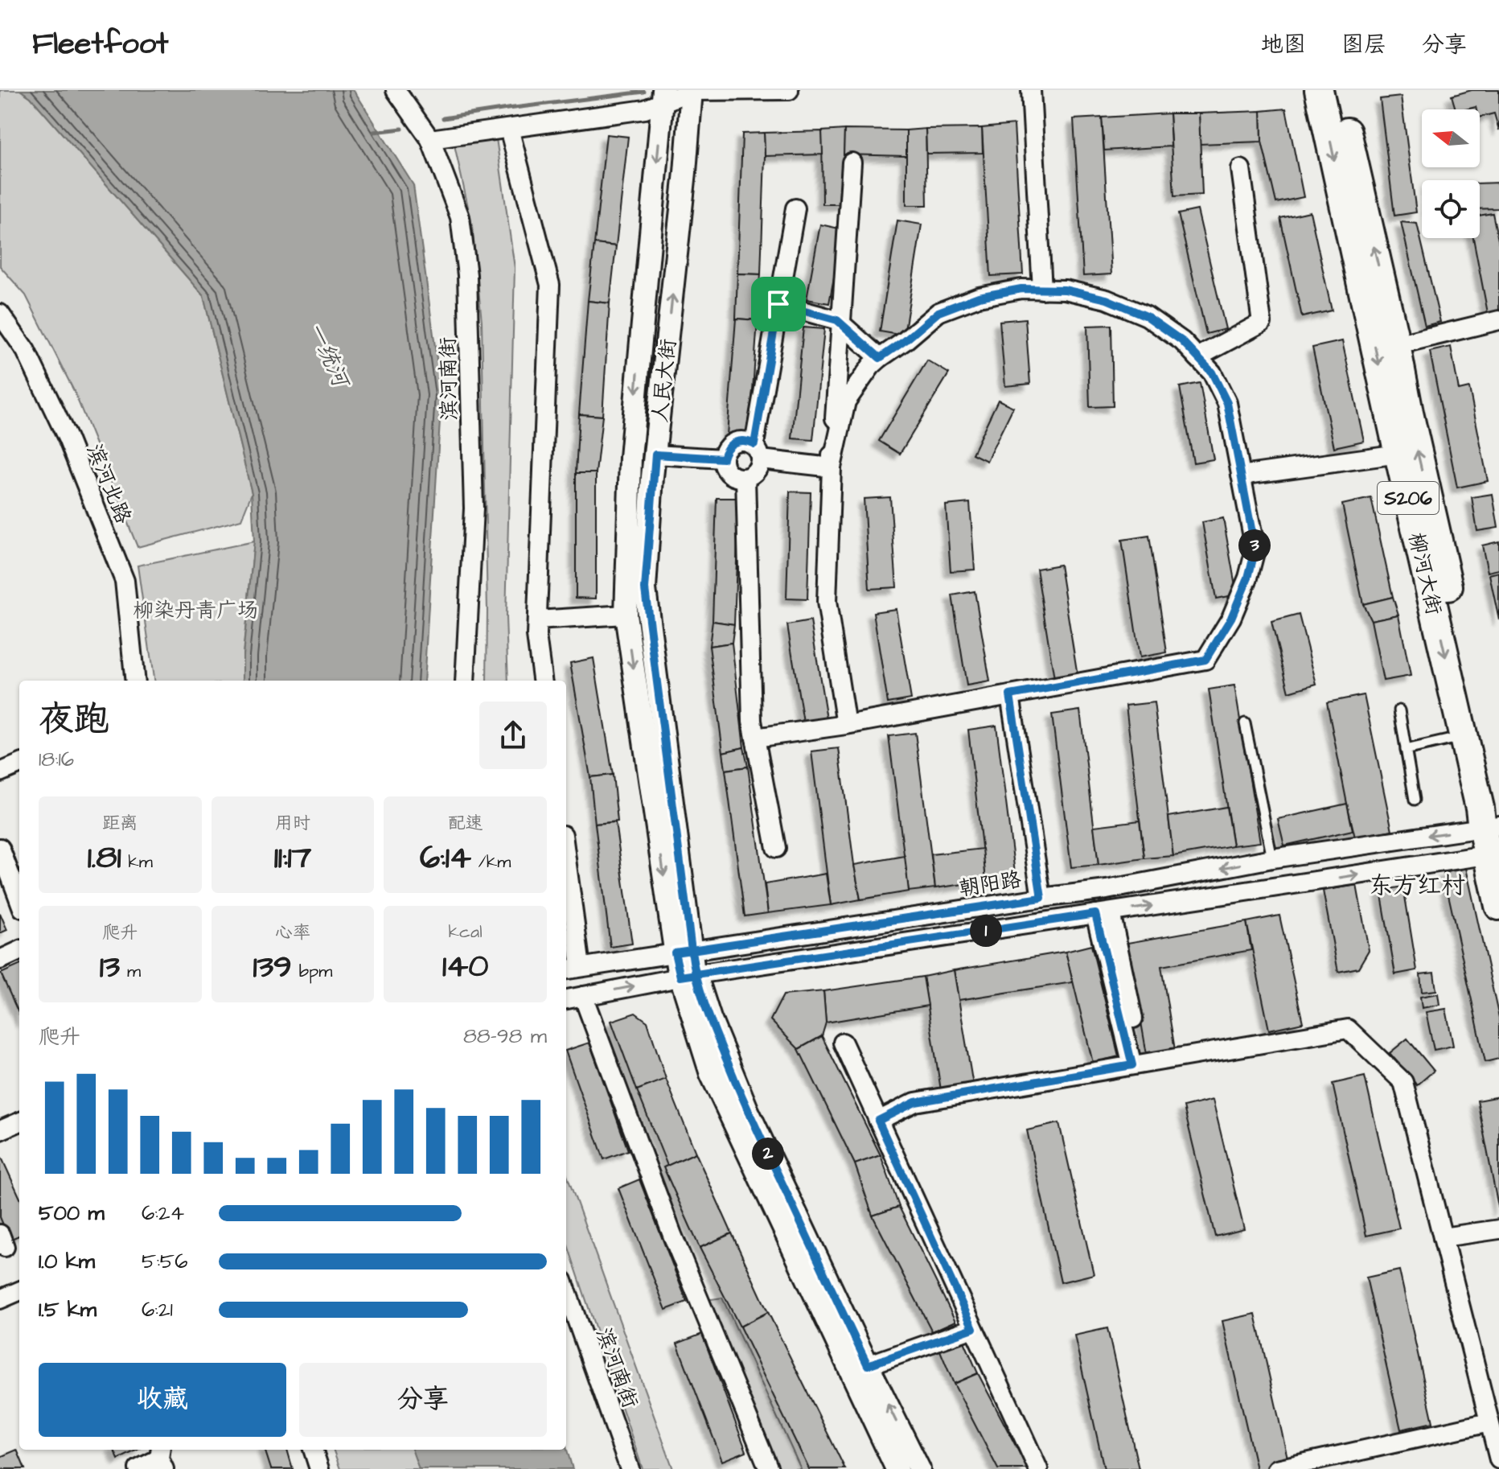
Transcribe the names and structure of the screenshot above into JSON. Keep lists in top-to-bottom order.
{
  "streets": {
    "main road": ["S206", "柳河大街"],
    "street": [
      "滨河南街",
      "人民大街",
      "滨河北路",
      "朝阳路"
    ]
  },
  "crossings": [
    ["人民大街", "朝阳路"],
    ["柳河大街", "朝阳路"]
  ],
  "districts": ["东方红村"],
  "water": ["一统河"],
  "parks": ["柳染丹青广场"],
  "north": "left",
  "page": {
    "header": "Fleetfoot",
    "nav": ["地图", "图层", "分享"],
    "pins": ["3", "1", "2"],
    "heading": ["夜跑", "18:16"],
    "stats": [
      ["距离", "1.81 km"],
      ["用时", "11:17"],
      ["配速", "6:14 /km"],
      ["爬升", "13 m"],
      ["心率", "139 bpm"],
      ["kcal", "140"]
    ],
    "chart": ["爬升", "88–98 m"],
    "list": [
      {
        "name": "500 m",
        "note": "6:24"
      },
      {
        "name": "1.0 km",
        "note": "5:56"
      },
      {
        "name": "1.5 km",
        "note": "6:21"
      }
    ],
    "buttons": ["收藏", "分享"]
  }
}
